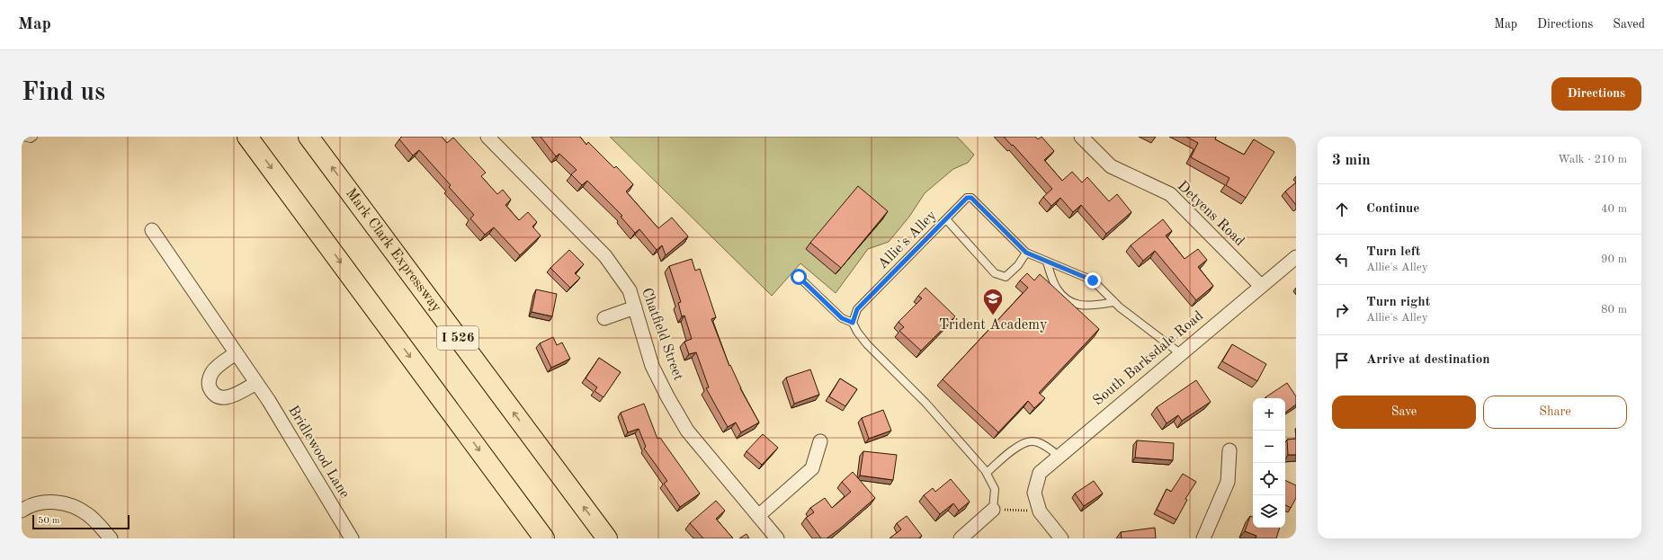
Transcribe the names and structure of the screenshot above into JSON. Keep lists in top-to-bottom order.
{
  "streets": {
    "highway": ["Mark Clark Expressway", "I 526"],
    "street": [
      "Detyens Road",
      "Chatfield Street",
      "South Barksdale Road",
      "Bridlewood Lane"
    ],
    "lane": ["Allie's Alley"]
  },
  "crossings": [
    ["Detyens Road", "South Barksdale Road"],
    ["Allie's Alley", "South Barksdale Road"]
  ],
  "places": {
    "school or university": ["Trident Academy"]
  },
  "scale_bar": "50 m",
  "page": {
    "header": "Map",
    "nav": ["Map", "Directions", "Saved"],
    "buttons": [
      "Directions",
      ["Save", "Share"]
    ],
    "title": "Find us",
    "heading": ["3 min", "Walk · 210 m"],
    "list": [
      ["Continue", "40 m"],
      ["Turn left", "Allie's Alley", "90 m"],
      ["Turn right", "Allie's Alley", "80 m"],
      "Arrive at destination"
    ],
    "map_buttons": ["+", "−"],
    "scale": "50 m"
  }
}
